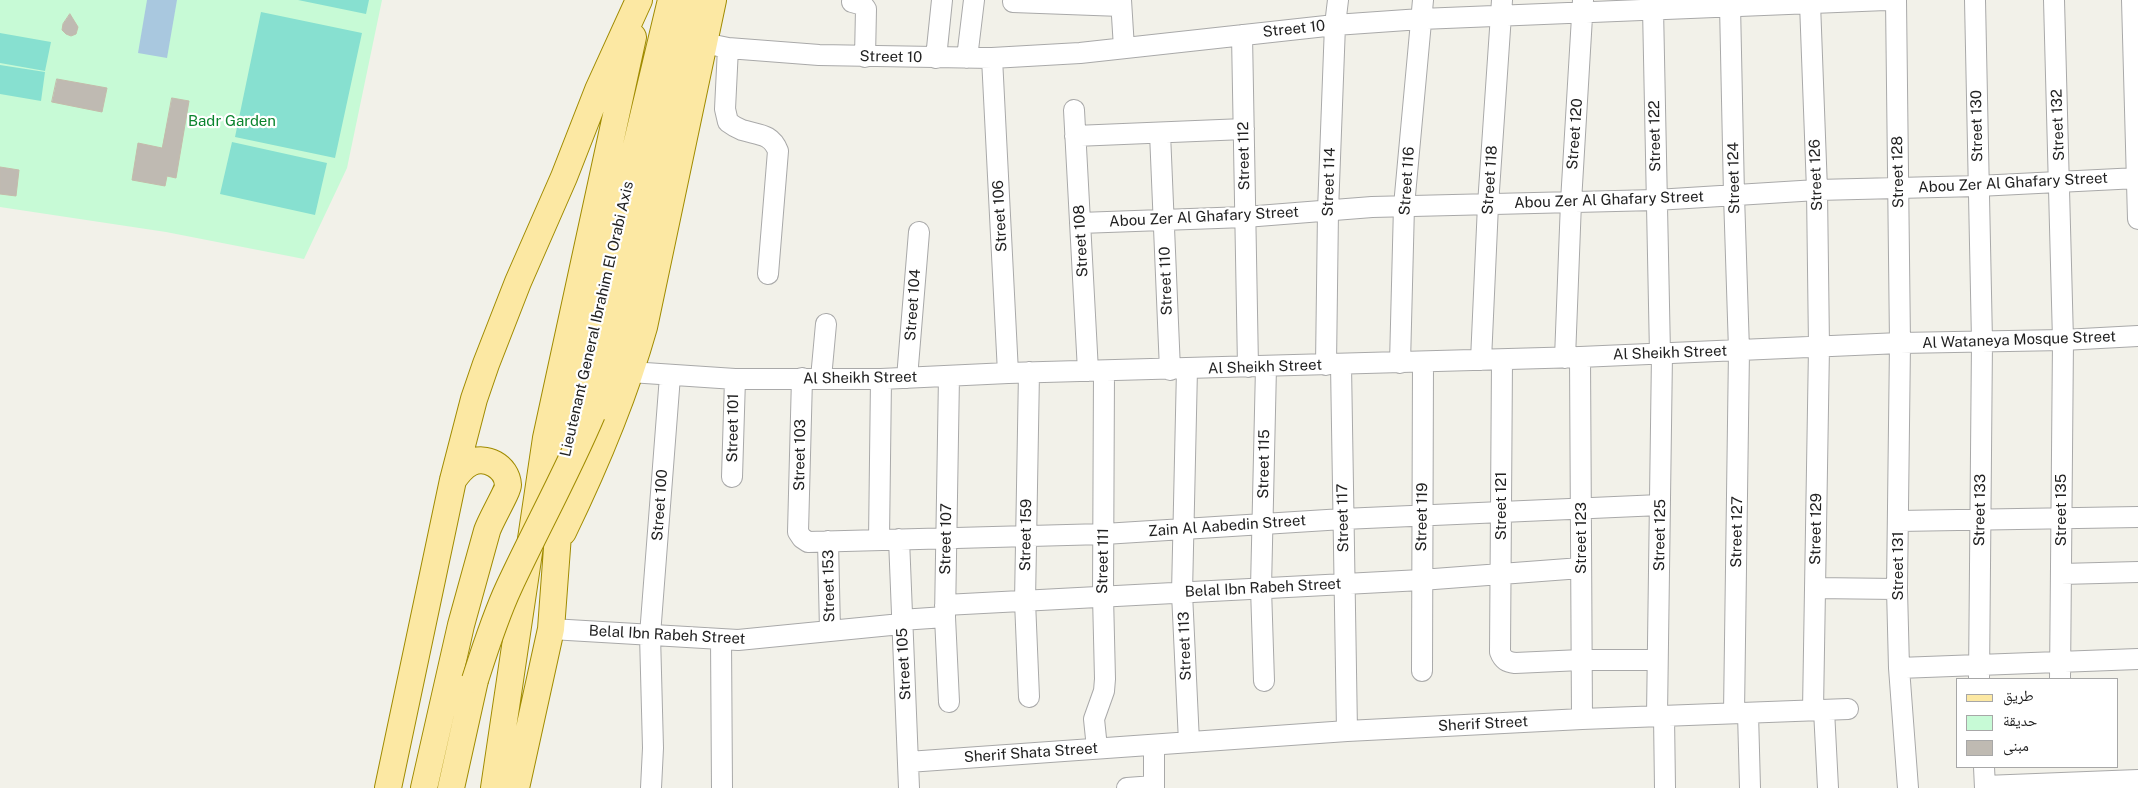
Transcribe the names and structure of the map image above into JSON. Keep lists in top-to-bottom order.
{
  "streets": {
    "main road": ["Lieutenant General Ibrahim El Orabi Axis"],
    "street": [
      "Street 10",
      "Street 132",
      "Street 130",
      "Street 120",
      "Street 122",
      "Street 112",
      "Street 128",
      "Street 126",
      "Street 124",
      "Street 118",
      "Street 116",
      "Street 114",
      "Abou Zer Al Ghafary Street",
      "Street 106",
      "Street 108",
      "Street 110",
      "Street 104",
      "Al Wataneya Mosque Street",
      "Al Sheikh Street",
      "Street 101",
      "Street 103",
      "Street 115",
      "Street 100",
      "Street 121",
      "Street 133",
      "Street 135",
      "Street 119",
      "Street 117",
      "Zain Al Aabedin Street",
      "Street 129",
      "Street 127",
      "Street 159",
      "Street 125",
      "Street 123",
      "Street 107",
      "Street 111",
      "Street 131",
      "Street 153",
      "Belal Ibn Rabeh Street",
      "Street 113",
      "Street 105",
      "Sherif Street",
      "Sherif Shata Street"
    ]
  },
  "crossings": [
    ["Street 10", "Street 120"],
    ["Street 10", "Street 122"],
    ["Street 10", "Street 112"],
    ["Street 10", "Street 126"],
    ["Street 10", "Street 124"],
    ["Street 10", "Street 118"],
    ["Street 10", "Street 116"],
    ["Street 10", "Street 114"],
    ["Street 10", "Street 106"],
    ["Street 132", "Abou Zer Al Ghafary Street"],
    ["Street 132", "Al Wataneya Mosque Street"],
    ["Street 132", "Street 135"],
    ["Street 130", "Abou Zer Al Ghafary Street"],
    ["Street 130", "Al Wataneya Mosque Street"],
    ["Street 130", "Street 133"],
    ["Street 120", "Abou Zer Al Ghafary Street"],
    ["Street 120", "Al Sheikh Street"],
    ["Street 120", "Street 123"],
    ["Street 122", "Abou Zer Al Ghafary Street"],
    ["Street 122", "Al Sheikh Street"],
    ["Street 122", "Street 125"],
    ["Street 112", "Abou Zer Al Ghafary Street"],
    ["Street 112", "Al Sheikh Street"],
    ["Street 112", "Street 115"],
    ["Street 128", "Abou Zer Al Ghafary Street"],
    ["Street 128", "Al Wataneya Mosque Street"],
    ["Street 128", "Al Sheikh Street"],
    ["Street 128", "Street 131"],
    ["Street 126", "Abou Zer Al Ghafary Street"],
    ["Street 126", "Al Sheikh Street"],
    ["Street 126", "Street 129"],
    ["Street 124", "Abou Zer Al Ghafary Street"],
    ["Street 124", "Al Sheikh Street"],
    ["Street 124", "Street 127"],
    ["Street 118", "Abou Zer Al Ghafary Street"],
    ["Street 118", "Al Sheikh Street"],
    ["Street 116", "Abou Zer Al Ghafary Street"],
    ["Street 116", "Al Sheikh Street"],
    ["Street 114", "Abou Zer Al Ghafary Street"],
    ["Street 114", "Al Sheikh Street"],
    ["Street 114", "Street 117"],
    ["Abou Zer Al Ghafary Street", "Street 108"],
    ["Abou Zer Al Ghafary Street", "Street 110"],
    ["Street 106", "Al Sheikh Street"],
    ["Street 108", "Al Sheikh Street"],
    ["Street 108", "Street 111"],
    ["Street 110", "Al Sheikh Street"],
    ["Street 110", "Street 113"],
    ["Street 104", "Al Sheikh Street"],
    ["Lieutenant General Ibrahim El Orabi Axis", "Belal Ibn Rabeh Street"],
    ["Al Wataneya Mosque Street", "Al Sheikh Street"],
    ["Al Wataneya Mosque Street", "Street 133"],
    ["Al Wataneya Mosque Street", "Street 135"],
    ["Al Wataneya Mosque Street", "Street 131"],
    ["Al Sheikh Street", "Street 101"],
    ["Al Sheikh Street", "Street 103"],
    ["Al Sheikh Street", "Street 115"],
    ["Al Sheikh Street", "Street 100"],
    ["Al Sheikh Street", "Street 121"],
    ["Al Sheikh Street", "Street 119"],
    ["Al Sheikh Street", "Street 117"],
    ["Al Sheikh Street", "Street 129"],
    ["Al Sheikh Street", "Street 127"],
    ["Al Sheikh Street", "Street 159"],
    ["Al Sheikh Street", "Street 125"],
    ["Al Sheikh Street", "Street 123"],
    ["Al Sheikh Street", "Street 107"],
    ["Al Sheikh Street", "Street 111"],
    ["Al Sheikh Street", "Street 131"],
    ["Al Sheikh Street", "Street 113"],
    ["Street 103", "Zain Al Aabedin Street"],
    ["Street 115", "Zain Al Aabedin Street"],
    ["Street 115", "Belal Ibn Rabeh Street"],
    ["Street 100", "Belal Ibn Rabeh Street"],
    ["Street 121", "Zain Al Aabedin Street"],
    ["Street 121", "Street 123"],
    ["Street 121", "Belal Ibn Rabeh Street"],
    ["Street 119", "Zain Al Aabedin Street"],
    ["Street 119", "Belal Ibn Rabeh Street"],
    ["Street 117", "Zain Al Aabedin Street"],
    ["Street 117", "Belal Ibn Rabeh Street"],
    ["Street 117", "Sherif Street"],
    ["Zain Al Aabedin Street", "Street 159"],
    ["Zain Al Aabedin Street", "Street 125"],
    ["Zain Al Aabedin Street", "Street 123"],
    ["Zain Al Aabedin Street", "Street 107"],
    ["Zain Al Aabedin Street", "Street 111"],
    ["Zain Al Aabedin Street", "Street 153"],
    ["Zain Al Aabedin Street", "Street 113"],
    ["Zain Al Aabedin Street", "Street 105"],
    ["Street 129", "Sherif Street"],
    ["Street 127", "Sherif Street"],
    ["Street 159", "Belal Ibn Rabeh Street"],
    ["Street 125", "Sherif Street"],
    ["Street 123", "Belal Ibn Rabeh Street"],
    ["Street 123", "Sherif Street"],
    ["Street 107", "Belal Ibn Rabeh Street"],
    ["Street 111", "Belal Ibn Rabeh Street"],
    ["Street 111", "Sherif Shata Street"],
    ["Street 153", "Belal Ibn Rabeh Street"],
    ["Belal Ibn Rabeh Street", "Street 113"],
    ["Belal Ibn Rabeh Street", "Street 105"],
    ["Street 113", "Sherif Street"],
    ["Street 105", "Sherif Shata Street"],
    ["Sherif Street", "Sherif Shata Street"]
  ],
  "parks": ["Badr Garden"],
  "legend": ["طريق", "حديقة", "مبنى"]
}
